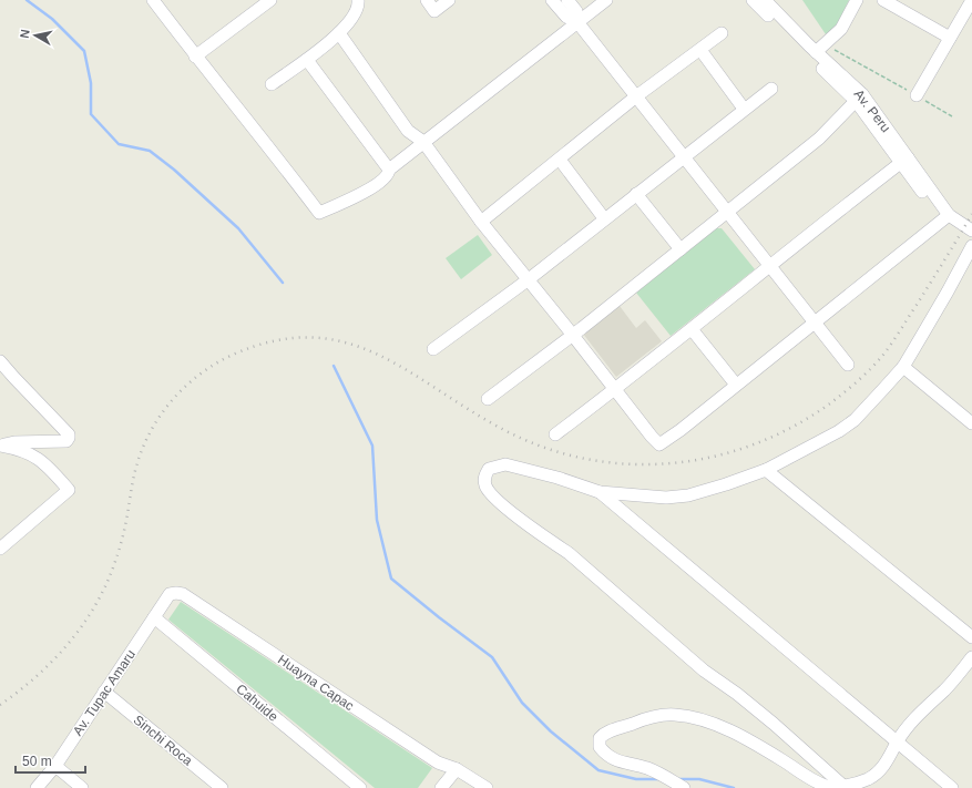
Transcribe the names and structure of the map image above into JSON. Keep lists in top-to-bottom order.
{
  "streets": {
    "street": [
      "Av. Peru",
      "Huayna Capac",
      "Av. Tupac Amaru",
      "Cahuide",
      "Sinchi Roca"
    ]
  },
  "crossings": [
    ["Huayna Capac", "Av. Tupac Amaru"],
    ["Huayna Capac", "Cahuide"],
    ["Av. Tupac Amaru", "Cahuide"],
    ["Av. Tupac Amaru", "Sinchi Roca"]
  ],
  "scale_bar": "50 m",
  "north": "left"
}
